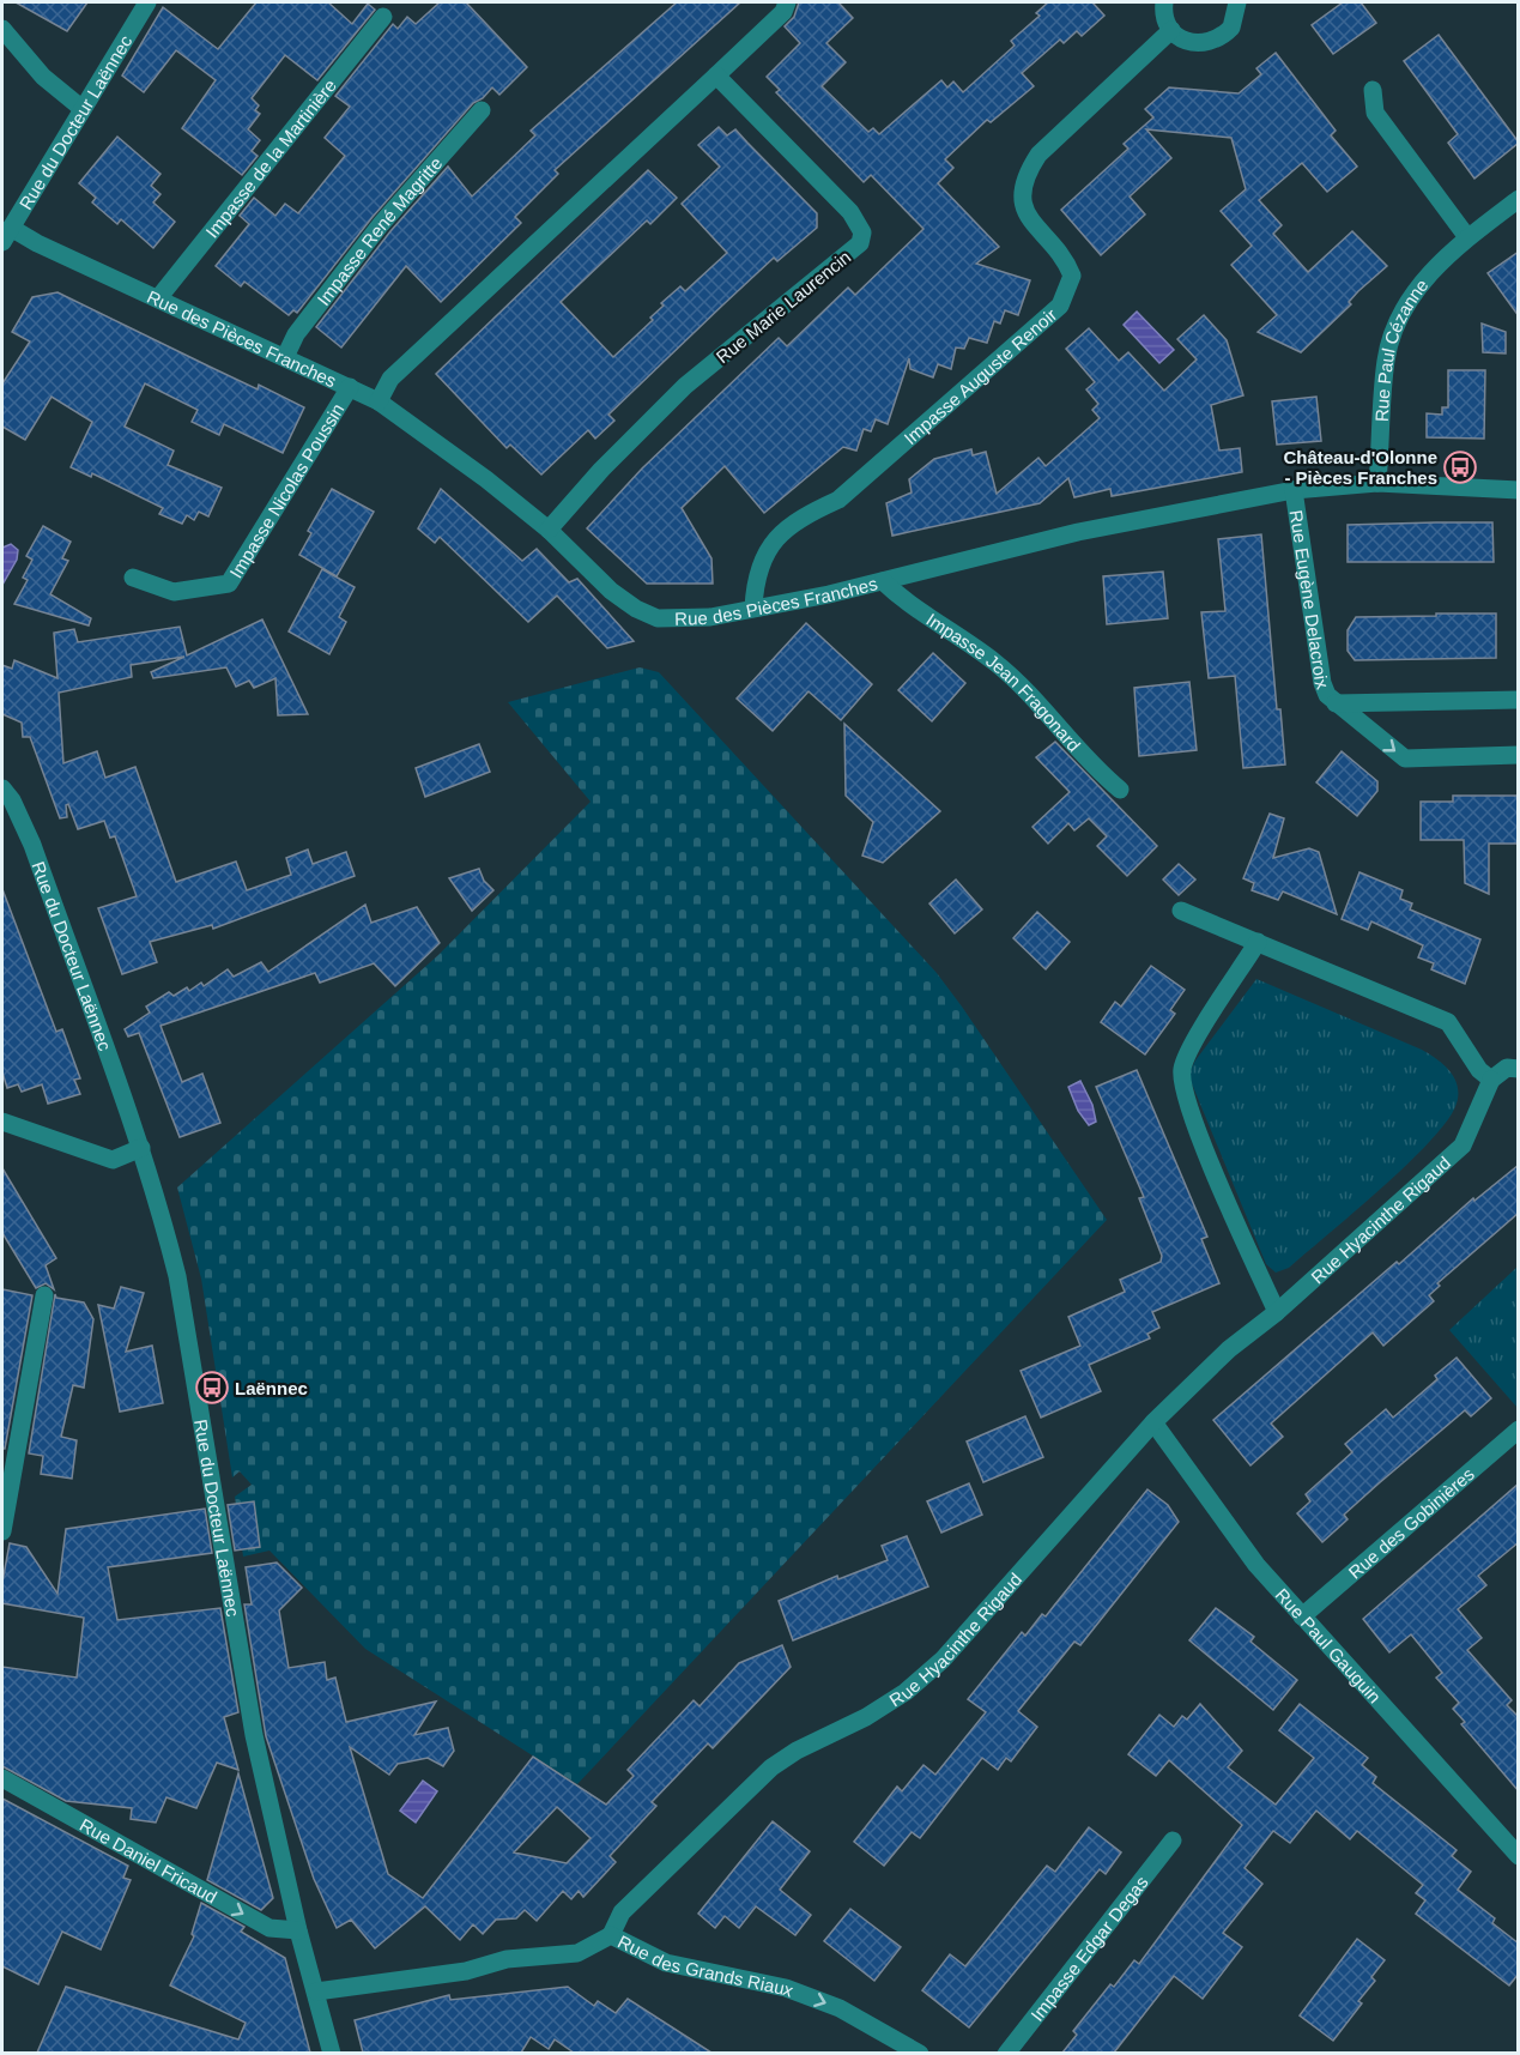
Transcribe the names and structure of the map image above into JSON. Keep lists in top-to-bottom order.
{
  "streets": {
    "street": [
      "Rue du Docteur Laënnec",
      "Impasse de la Martinière",
      "Impasse René Magritte",
      "Rue Marie Laurencin",
      "Rue des Pièces Franches",
      "Rue Paul Cézanne",
      "Impasse Auguste Renoir",
      "Impasse Nicolas Poussin",
      "Rue Eugène Delacroix",
      "Impasse Jean Fragonard",
      "Rue Hyacinthe Rigaud",
      "Rue des Gobinières",
      "Rue Paul Gauguin",
      "Rue Daniel Fricaud",
      "Impasse Edgar Degas",
      "Rue des Grands Riaux"
    ]
  },
  "crossings": [
    ["Rue du Docteur Laënnec", "Rue des Pièces Franches"],
    ["Rue du Docteur Laënnec", "Rue Daniel Fricaud"],
    ["Rue du Docteur Laënnec", "Rue des Grands Riaux"],
    ["Impasse de la Martinière", "Rue des Pièces Franches"],
    ["Impasse René Magritte", "Rue des Pièces Franches"],
    ["Rue Marie Laurencin", "Rue des Pièces Franches"],
    ["Rue des Pièces Franches", "Rue Paul Cézanne"],
    ["Rue des Pièces Franches", "Impasse Auguste Renoir"],
    ["Rue des Pièces Franches", "Impasse Nicolas Poussin"],
    ["Rue des Pièces Franches", "Rue Eugène Delacroix"],
    ["Rue des Pièces Franches", "Impasse Jean Fragonard"],
    ["Rue Hyacinthe Rigaud", "Rue Paul Gauguin"],
    ["Rue Hyacinthe Rigaud", "Rue des Grands Riaux"],
    ["Rue des Gobinières", "Rue Paul Gauguin"]
  ],
  "one_way": ["Rue Daniel Fricaud", "Rue des Grands Riaux"],
  "places": {
    "bus stop": ["Château-d'Olonne - Pièces Franches", "Laënnec"]
  }
}
